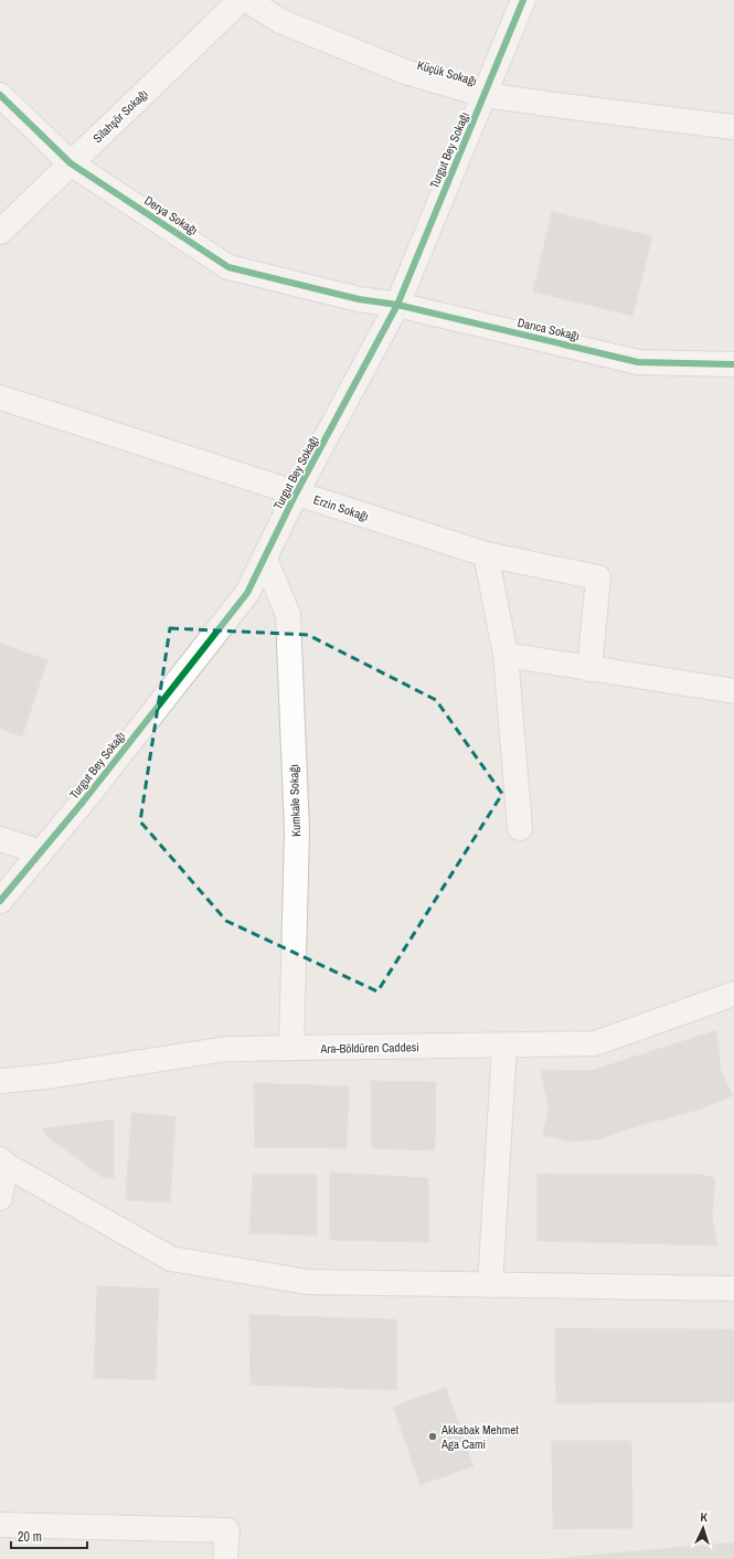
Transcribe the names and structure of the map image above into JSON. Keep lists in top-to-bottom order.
{
  "streets": {
    "street": [
      "Küçük Sokağı",
      "Silahşör Sokağı",
      "Turgut Bey Sokağı",
      "Derya Sokağı",
      "Darıca Sokağı",
      "Erzin Sokağı",
      "Kumkale Sokağı",
      "Ara-Böldüren Caddesi"
    ]
  },
  "crossings": [
    ["Küçük Sokağı", "Turgut Bey Sokağı"],
    ["Silahşör Sokağı", "Derya Sokağı"],
    ["Turgut Bey Sokağı", "Darıca Sokağı"],
    ["Turgut Bey Sokağı", "Erzin Sokağı"],
    ["Turgut Bey Sokağı", "Kumkale Sokağı"],
    ["Derya Sokağı", "Darıca Sokağı"],
    ["Kumkale Sokağı", "Ara-Böldüren Caddesi"]
  ],
  "places": ["Akkabak Mehmet Aga Cami"],
  "scale_bar": "20 m",
  "north": "top"
}
